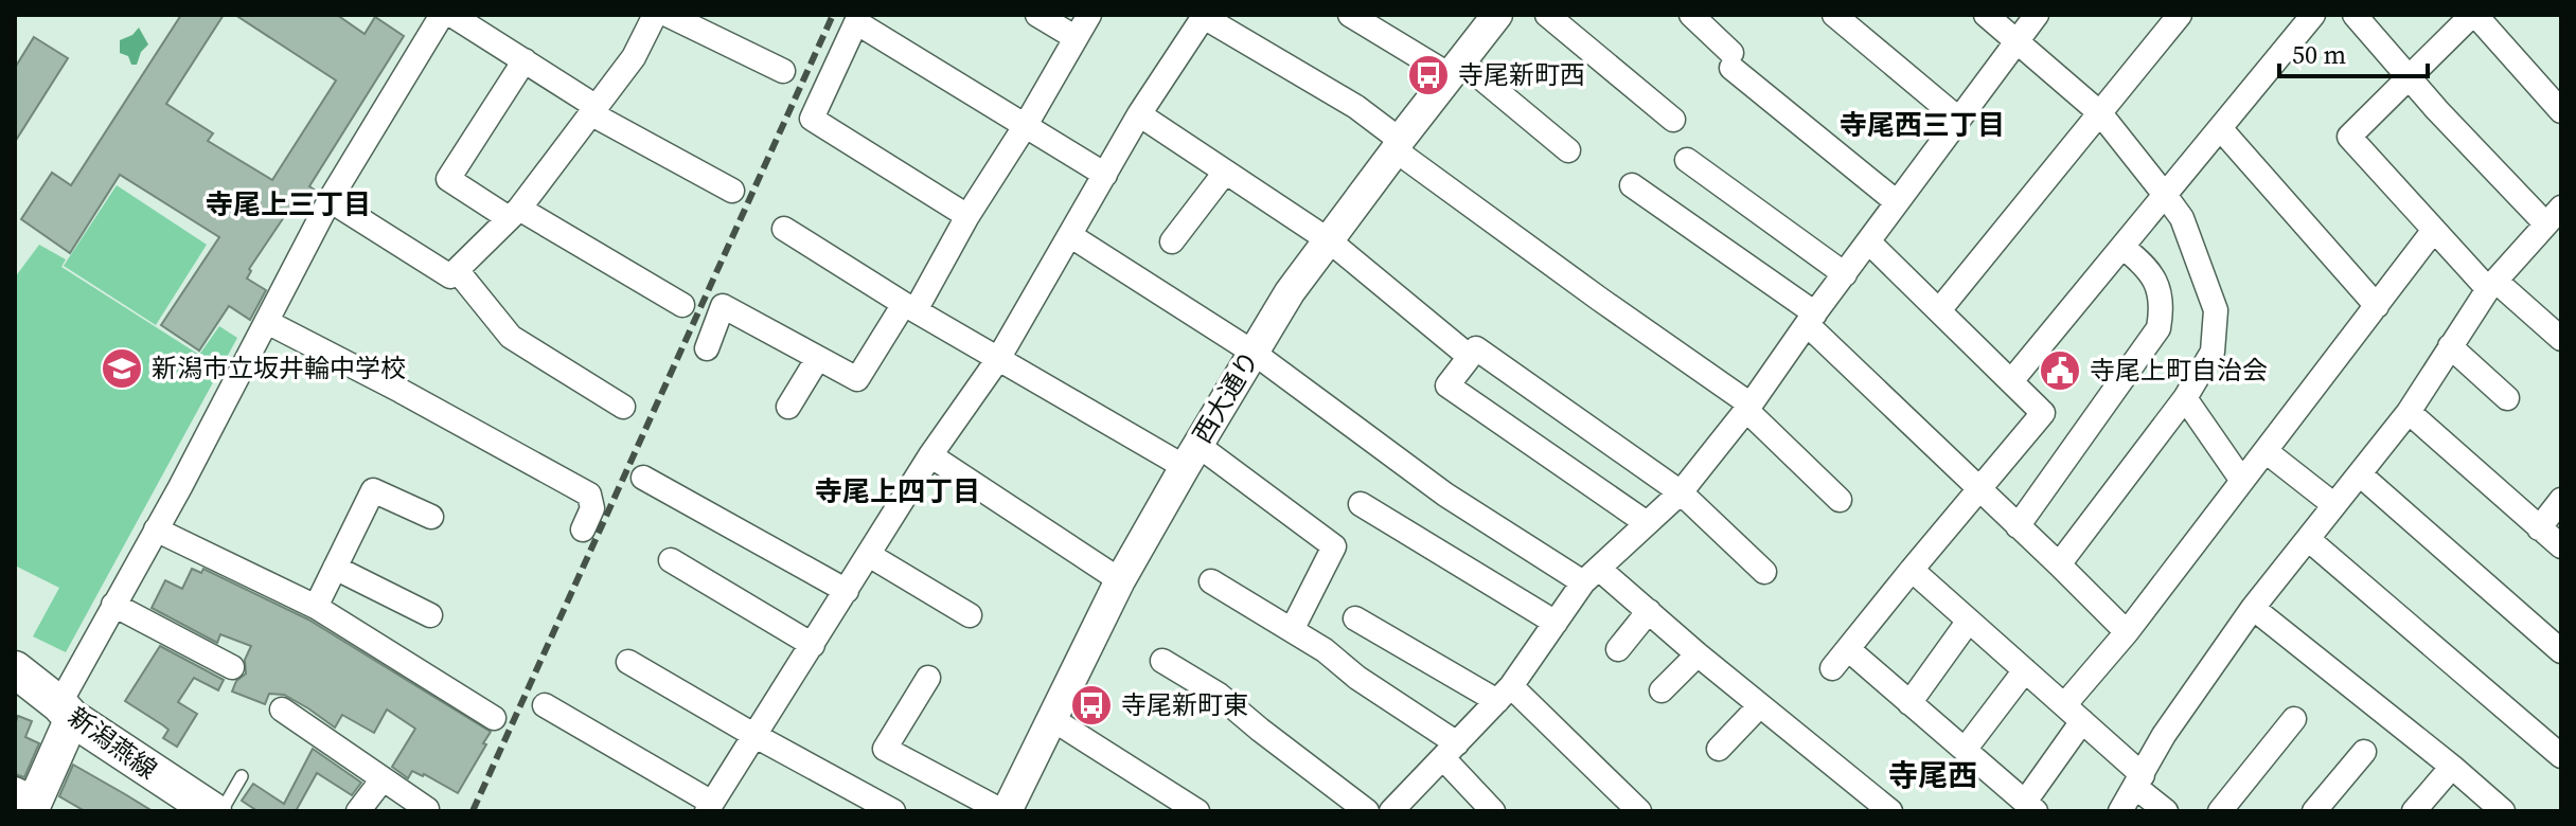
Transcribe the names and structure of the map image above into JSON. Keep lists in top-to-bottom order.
{
  "streets": {
    "main road": ["新潟燕線"],
    "street": ["西大通り"]
  },
  "districts": [
    "寺尾西三丁目",
    "寺尾上三丁目",
    "寺尾上四丁目",
    "寺尾西"
  ],
  "places": {
    "bus stop": ["寺尾新町西", "寺尾新町東"],
    "school or university": ["新潟市立坂井輪中学校"],
    "public building": ["寺尾上町自治会"]
  },
  "scale_bar": "50 m"
}
